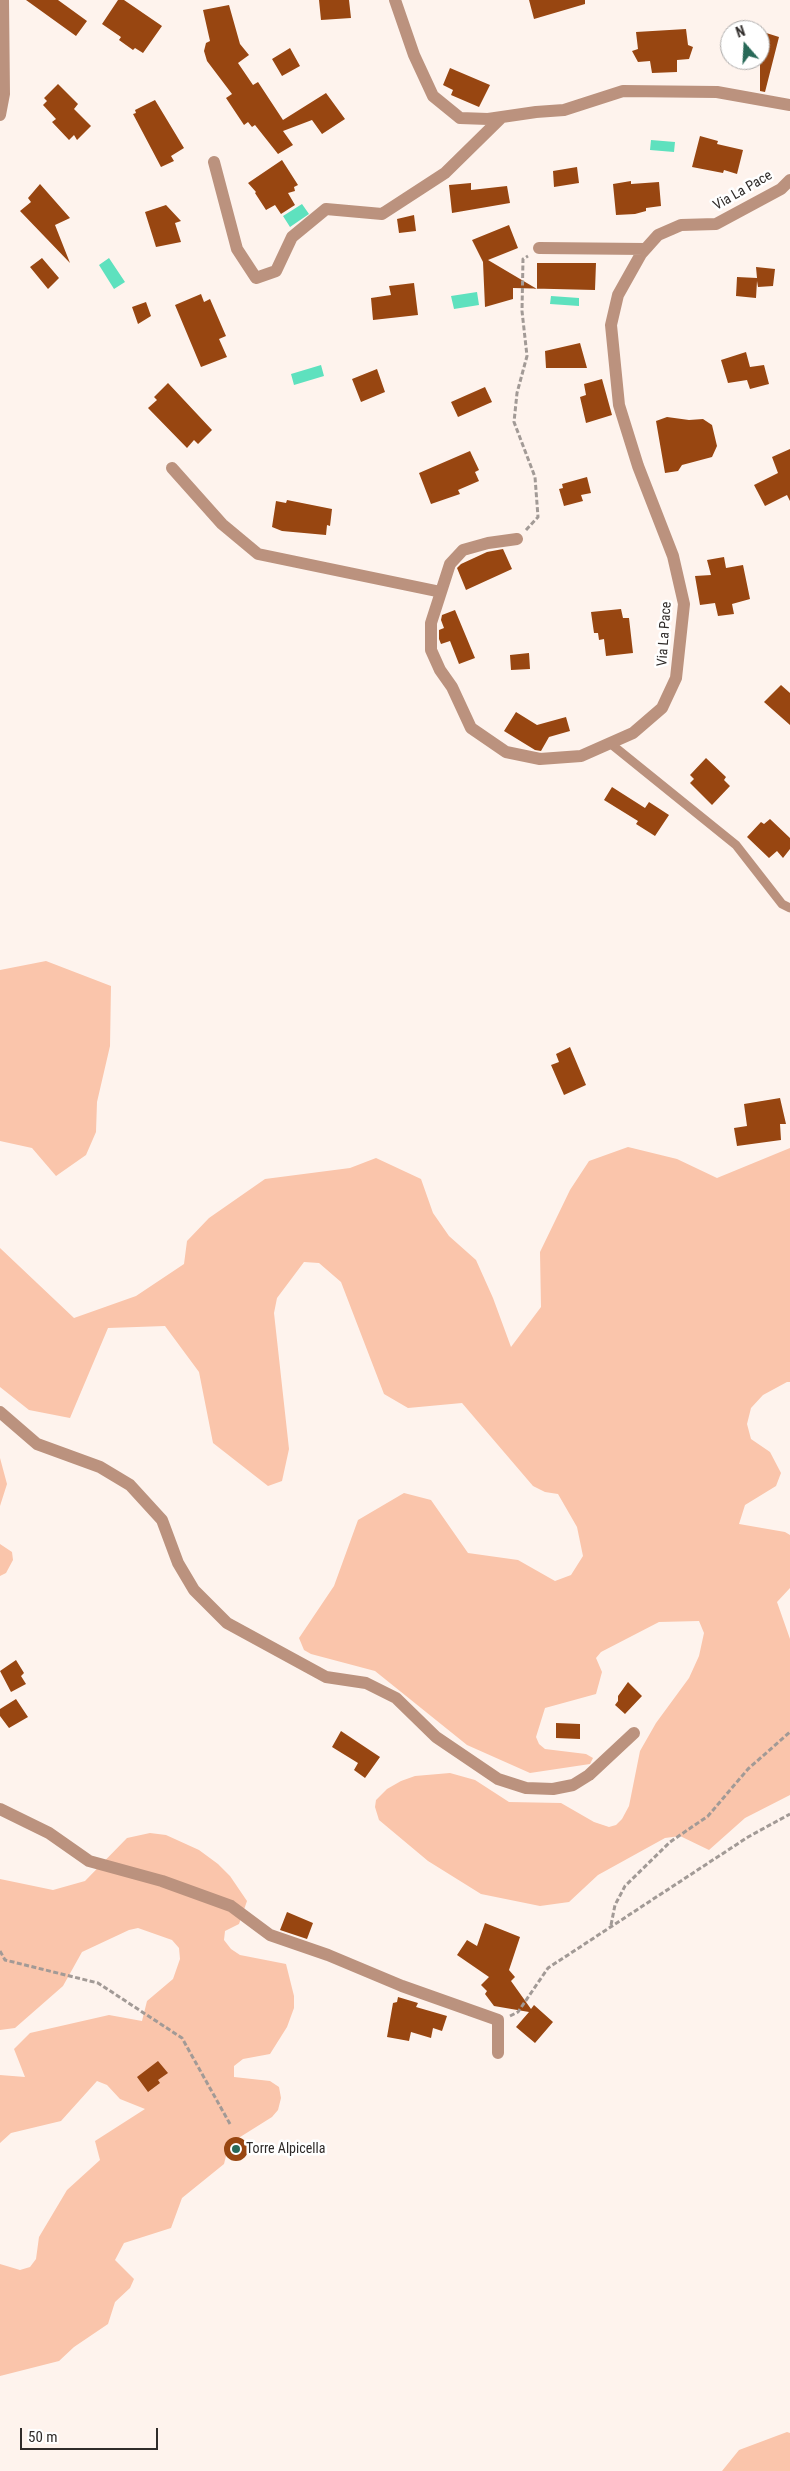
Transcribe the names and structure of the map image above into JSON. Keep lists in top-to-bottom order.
{
  "streets": {
    "street": ["Via La Pace"]
  },
  "places": ["Torre Alpicella"],
  "scale_bar": "50 m",
  "north": "top"
}
